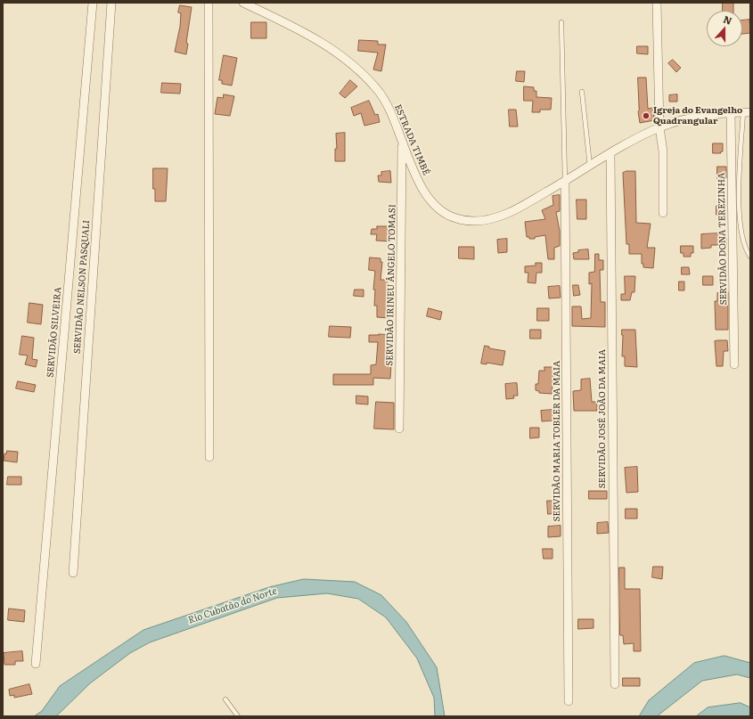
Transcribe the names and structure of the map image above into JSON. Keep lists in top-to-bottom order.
{
  "streets": {
    "street": [
      "ESTRADA TIMBÉ",
      "SERVIDÃO DONA TEREZINHA",
      "SERVIDÃO IRINEU ÂNGELO TOMASI",
      "SERVIDÃO NELSON PASQUALI",
      "SERVIDÃO SILVEIRA",
      "SERVIDÃO JOSÉ JOÃO DA MAIA",
      "SERVIDÃO MARIA TOBLER DA MAIA"
    ]
  },
  "crossings": [
    ["ESTRADA TIMBÉ", "SERVIDÃO DONA TEREZINHA"],
    ["ESTRADA TIMBÉ", "SERVIDÃO IRINEU ÂNGELO TOMASI"],
    ["ESTRADA TIMBÉ", "SERVIDÃO JOSÉ JOÃO DA MAIA"],
    ["ESTRADA TIMBÉ", "SERVIDÃO MARIA TOBLER DA MAIA"]
  ],
  "water": ["Rio Cubatão do Norte"],
  "places": ["Igreja do Evangelho Quadrangular"],
  "north": "top"
}
